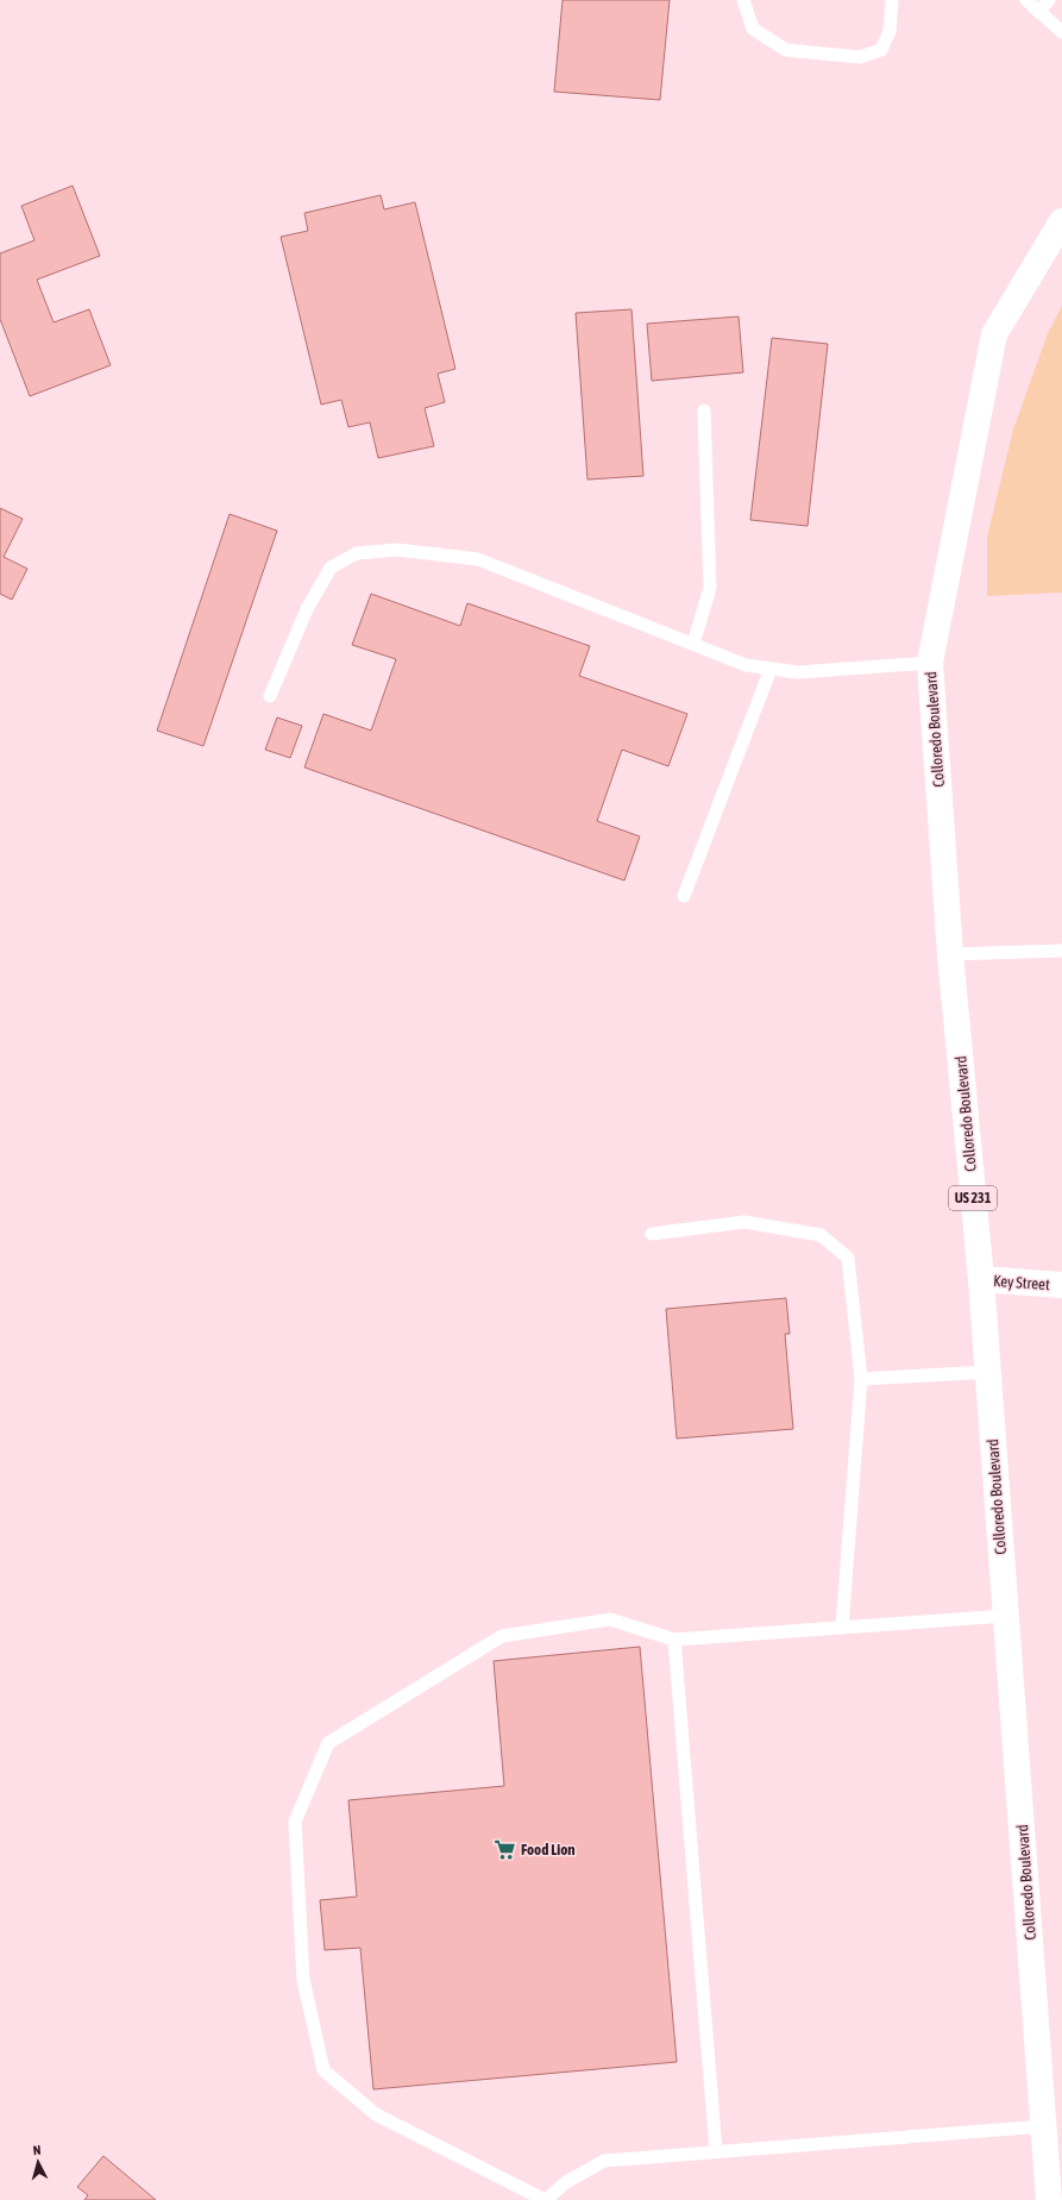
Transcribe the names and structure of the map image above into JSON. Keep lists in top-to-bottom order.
{
  "streets": {
    "main road": ["Colloredo Boulevard", "US 231", "Key Street"]
  },
  "crossings": [
    ["Colloredo Boulevard", "Key Street"]
  ],
  "places": {
    "supermarket": ["Food Lion"]
  },
  "north": "top"
}
